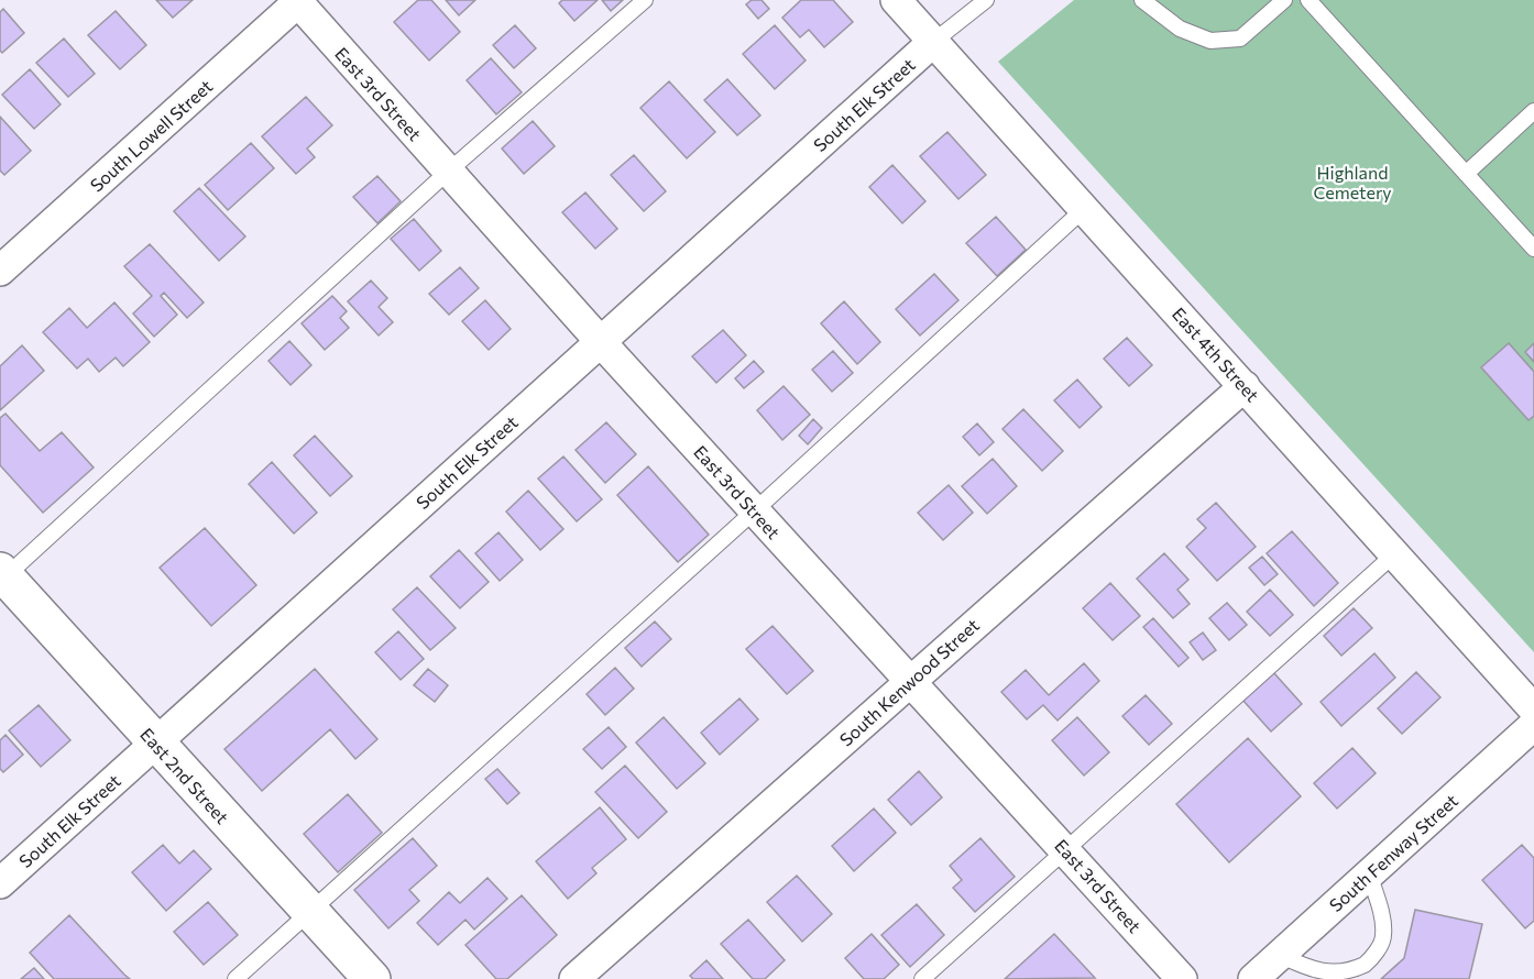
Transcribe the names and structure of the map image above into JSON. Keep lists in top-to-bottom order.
{
  "streets": {
    "main road": ["East 2nd Street"],
    "street": [
      "East 3rd Street",
      "South Elk Street",
      "South Lowell Street",
      "East 4th Street",
      "South Kenwood Street",
      "South Fenway Street"
    ]
  },
  "crossings": [
    ["East 3rd Street", "South Elk Street"],
    ["East 3rd Street", "South Lowell Street"],
    ["East 3rd Street", "South Kenwood Street"],
    ["South Elk Street", "East 4th Street"],
    ["South Elk Street", "East 2nd Street"],
    ["East 4th Street", "South Kenwood Street"]
  ],
  "parks": ["Highland Cemetery"]
}
